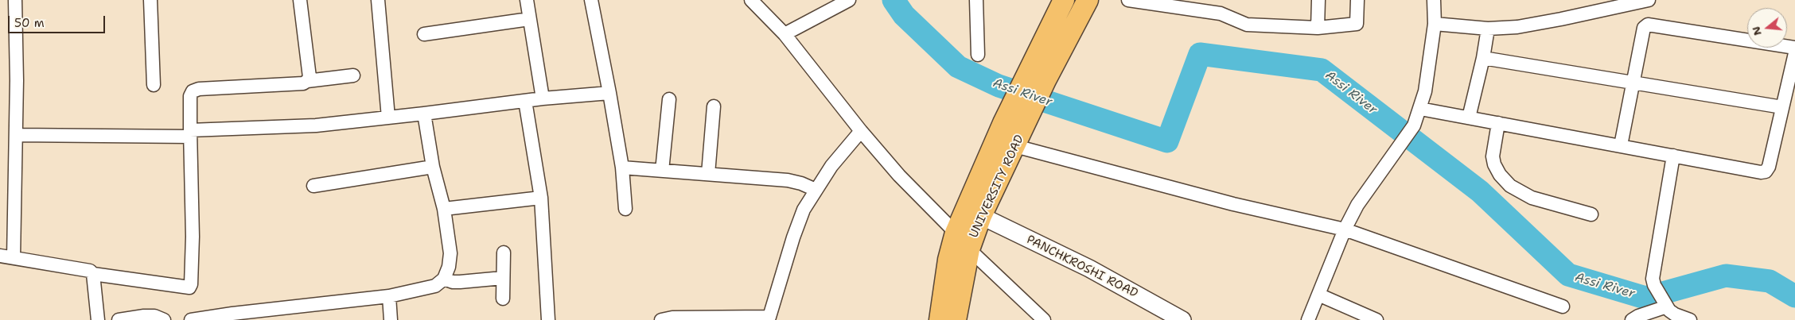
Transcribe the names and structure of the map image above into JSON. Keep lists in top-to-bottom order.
{
  "streets": {
    "main road": ["UNIVERSITY ROAD"],
    "street": ["PANCHKROSHI ROAD"]
  },
  "crossings": [
    ["UNIVERSITY ROAD", "PANCHKROSHI ROAD"]
  ],
  "water": ["Assi River"],
  "scale_bar": "50 m",
  "north": "left"
}
